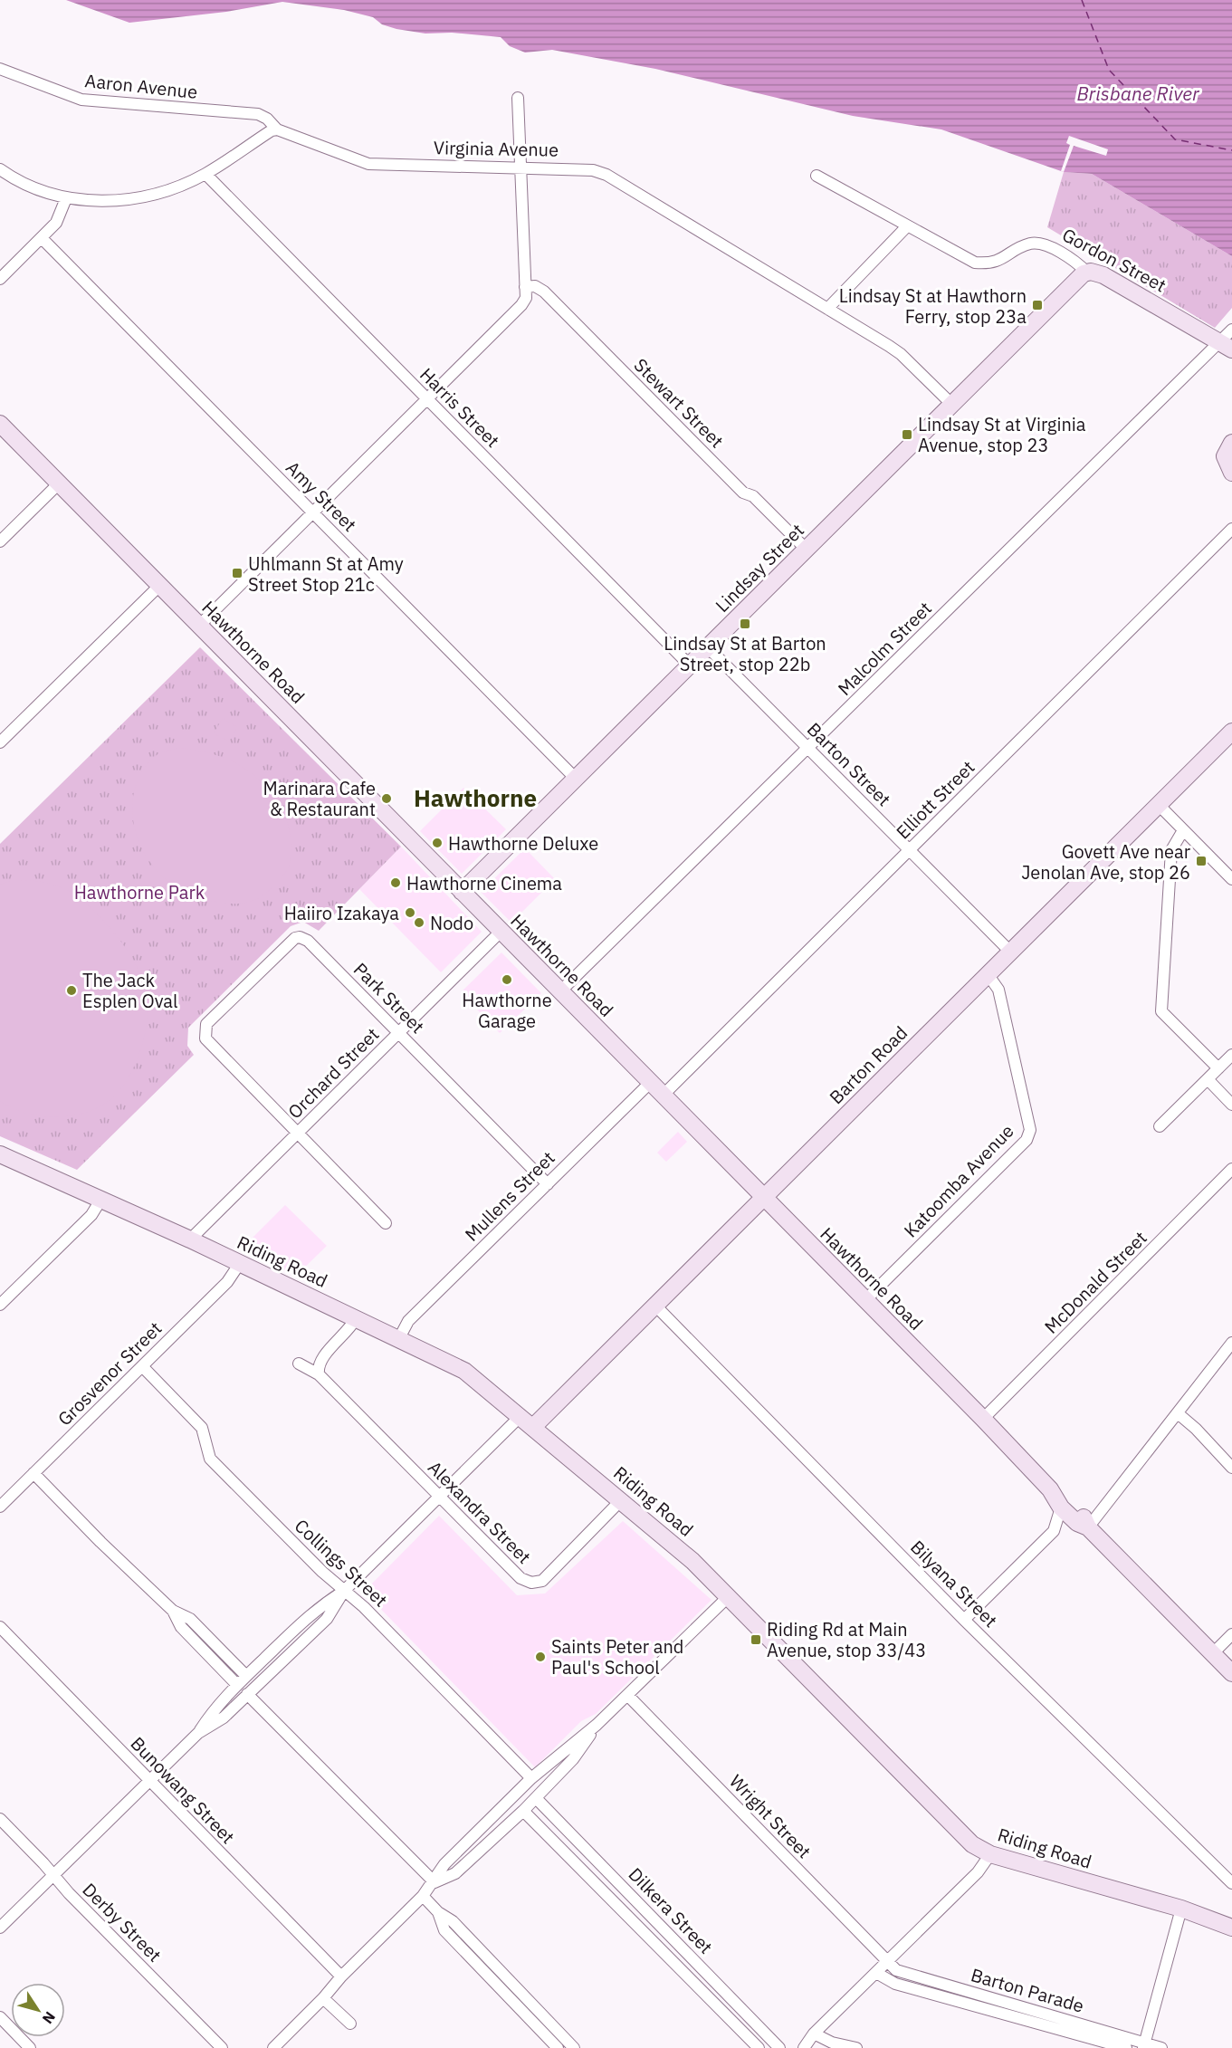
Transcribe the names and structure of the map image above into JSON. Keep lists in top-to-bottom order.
{
  "streets": {
    "street": [
      "Aaron Avenue",
      "Virginia Avenue",
      "Gordon Street",
      "Stewart Street",
      "Harris Street",
      "Amy Street",
      "Lindsay Street",
      "Malcolm Street",
      "Hawthorne Road",
      "Barton Street",
      "Elliott Street",
      "Park Street",
      "Barton Road",
      "Orchard Street",
      "Katoomba Avenue",
      "Mullens Street",
      "Riding Road",
      "McDonald Street",
      "Grosvenor Street",
      "Alexandra Street",
      "Collings Street",
      "Bilyana Street",
      "Bunowang Street",
      "Wright Street",
      "Dilkera Street",
      "Derby Street",
      "Barton Parade"
    ]
  },
  "crossings": [
    ["Aaron Avenue", "Virginia Avenue"],
    ["Virginia Avenue", "Lindsay Street"],
    ["Gordon Street", "Lindsay Street"],
    ["Gordon Street", "Malcolm Street"],
    ["Stewart Street", "Lindsay Street"],
    ["Harris Street", "Lindsay Street"],
    ["Amy Street", "Lindsay Street"],
    ["Lindsay Street", "Hawthorne Road"],
    ["Lindsay Street", "Barton Street"],
    ["Malcolm Street", "Hawthorne Road"],
    ["Malcolm Street", "Barton Street"],
    ["Hawthorne Road", "Elliott Street"],
    ["Hawthorne Road", "Barton Road"],
    ["Hawthorne Road", "Orchard Street"],
    ["Hawthorne Road", "Katoomba Avenue"],
    ["Hawthorne Road", "Mullens Street"],
    ["Hawthorne Road", "McDonald Street"],
    ["Barton Street", "Elliott Street"],
    ["Barton Street", "Barton Road"],
    ["Park Street", "Orchard Street"],
    ["Park Street", "Mullens Street"],
    ["Barton Road", "Katoomba Avenue"],
    ["Barton Road", "Riding Road"],
    ["Barton Road", "Bilyana Street"],
    ["Orchard Street", "Riding Road"],
    ["Mullens Street", "Riding Road"],
    ["Riding Road", "Grosvenor Street"],
    ["Riding Road", "Alexandra Street"],
    ["Grosvenor Street", "Collings Street"],
    ["Wright Street", "Barton Parade"]
  ],
  "districts": ["Hawthorne"],
  "water": ["Brisbane River"],
  "parks": ["Hawthorne Park"],
  "places": {
    "transit": [
      "Lindsay St at Hawthorn Ferry, stop 23a",
      "Lindsay St at Virginia Avenue, stop 23",
      "Uhlmann St at Amy Street Stop 21c",
      "Lindsay St at Barton Street, stop 22b",
      "Govett Ave near Jenolan Ave, stop 26",
      "Riding Rd at Main Avenue, stop 33/43"
    ],
    "other": [
      "Marinara Cafe & Restaurant",
      "Hawthorne Deluxe",
      "Hawthorne Cinema",
      "Haiiro Izakaya",
      "Nodo",
      "Hawthorne Garage",
      "The Jack Esplen Oval",
      "Saints Peter and Paul's School"
    ]
  },
  "north": "bottom right"
}
